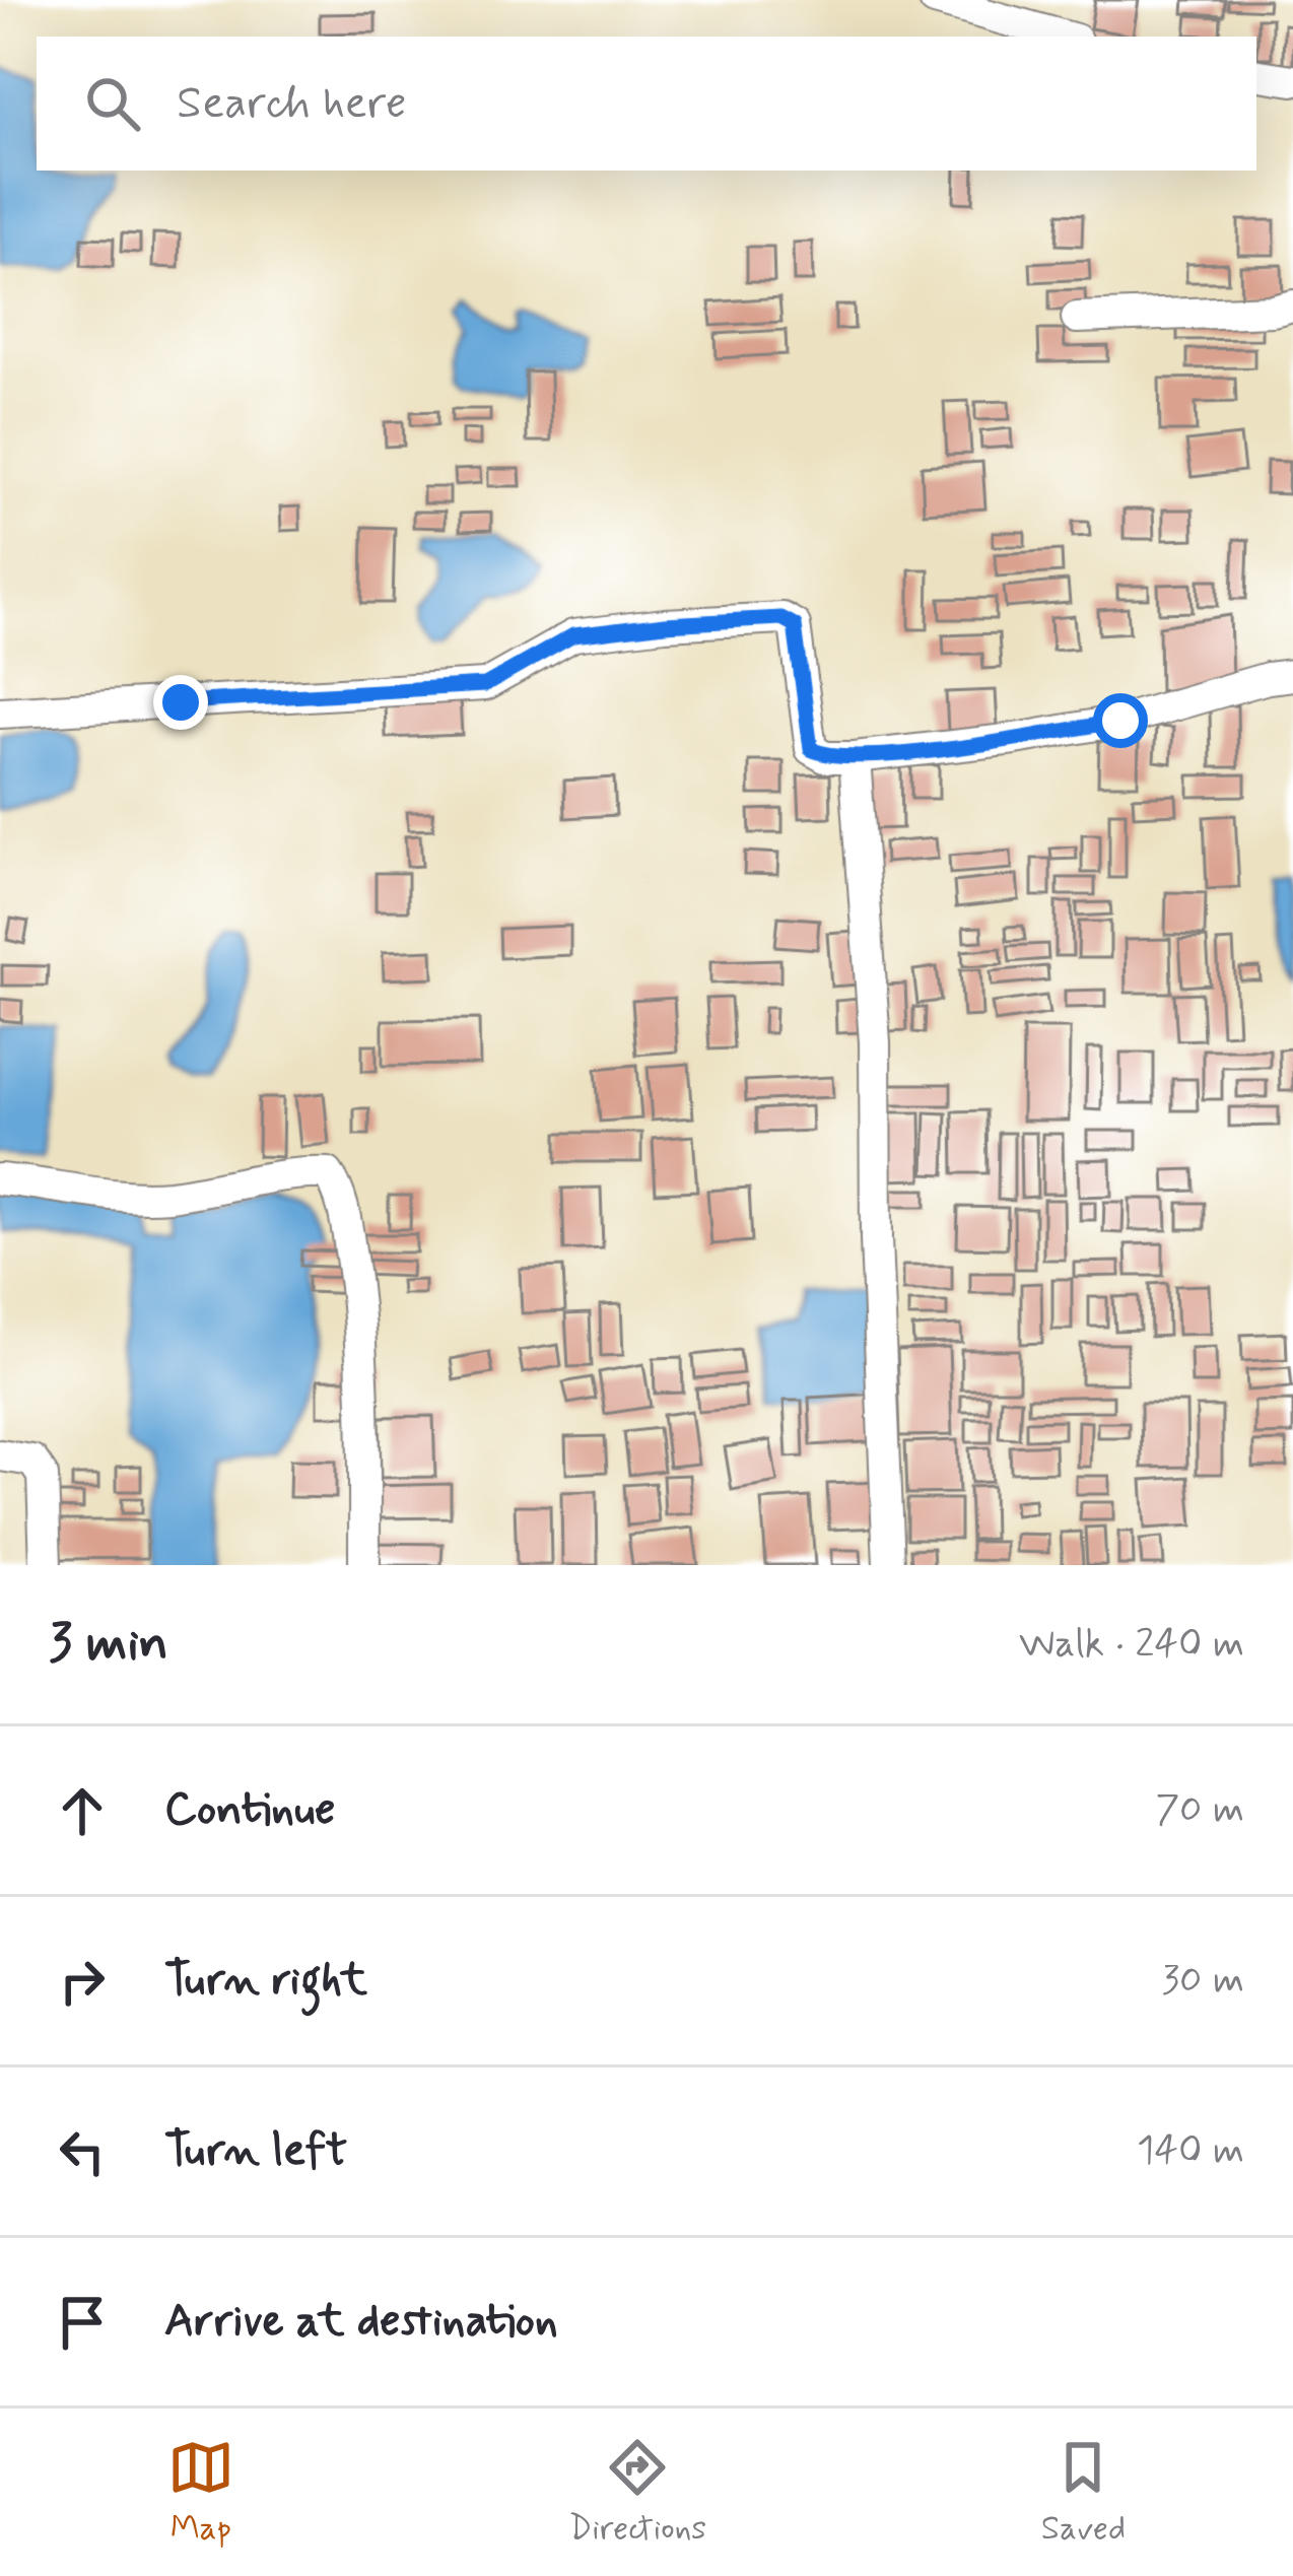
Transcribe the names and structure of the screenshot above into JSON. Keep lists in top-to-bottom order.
{
  "page": {
    "search": "Search here",
    "heading": ["3 min", "Walk · 240 m"],
    "list": [
      ["Continue", "70 m"],
      ["Turn right", "30 m"],
      ["Turn left", "140 m"],
      "Arrive at destination"
    ],
    "nav": ["Map", "Directions", "Saved"]
  }
}
